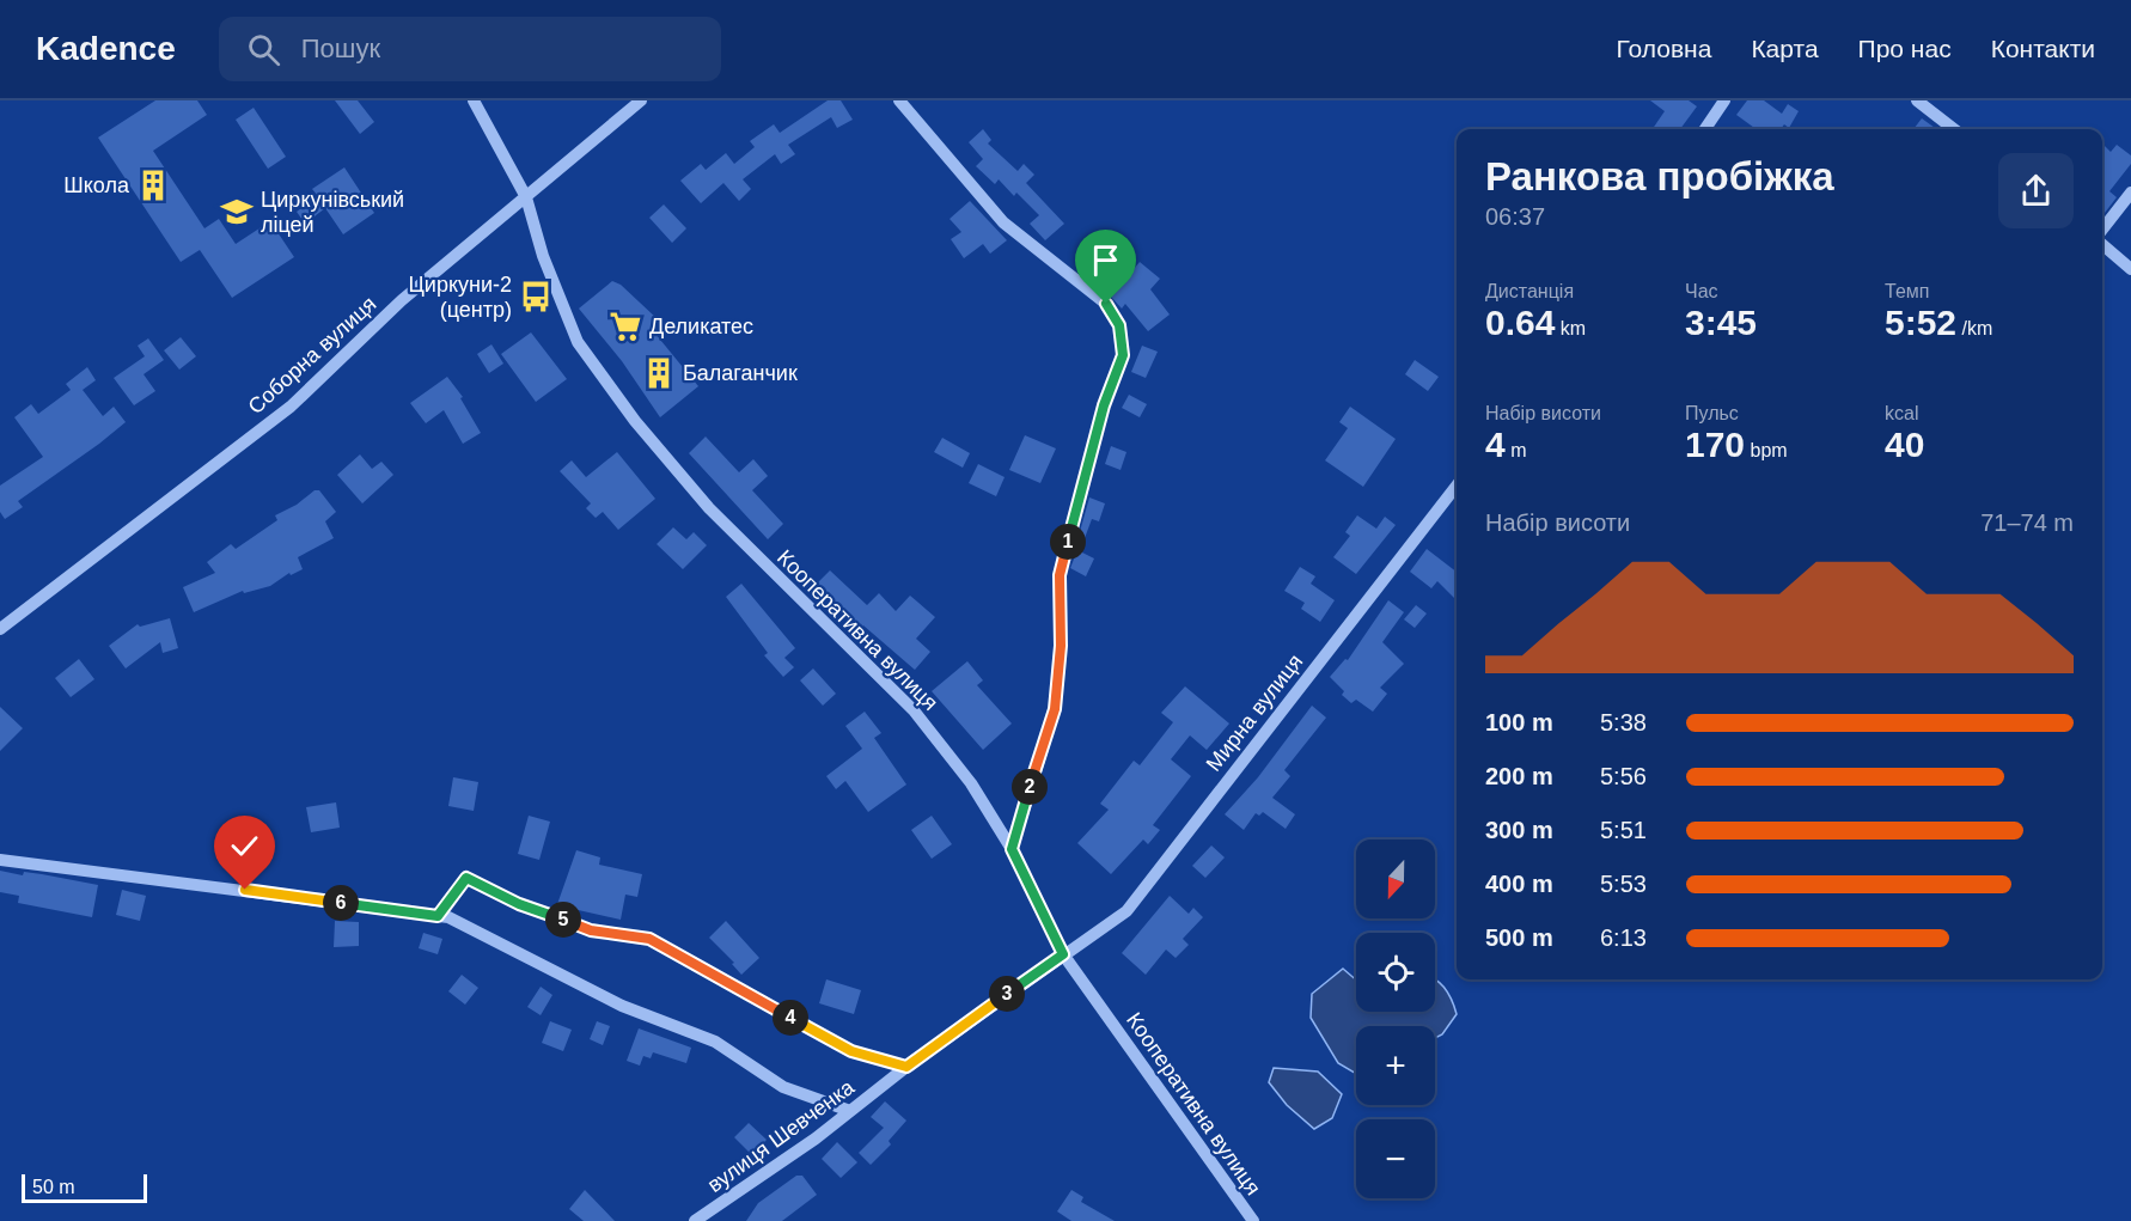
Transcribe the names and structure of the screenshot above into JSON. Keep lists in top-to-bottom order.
{
  "streets": {
    "street": [
      "Соборна вулиця",
      "Кооперативна вулиця",
      "Мирна вулиця",
      "вулиця Шевченка"
    ]
  },
  "crossings": [
    ["Соборна вулиця", "Кооперативна вулиця"],
    ["Кооперативна вулиця", "Мирна вулиця"],
    ["Кооперативна вулиця", "вулиця Шевченка"],
    ["Мирна вулиця", "вулиця Шевченка"]
  ],
  "places": {
    "building": ["Школа", "Балаганчик"],
    "school or university": ["Циркунівський ліцей"],
    "bus stop": ["Циркуни-2 (центр)"],
    "supermarket": ["Деликатес"]
  },
  "scale_bar": "50 m",
  "north": "bottom",
  "page": {
    "header": "Kadence",
    "search": "Пошук",
    "nav": [
      "Головна",
      "Карта",
      "Про нас",
      "Контакти"
    ],
    "heading": ["Ранкова пробіжка", "06:37"],
    "stats": [
      ["Дистанція", "0.64 km"],
      ["Час", "3:45"],
      ["Темп", "5:52 /km"],
      ["Набір висоти", "4 m"],
      ["Пульс", "170 bpm"],
      ["kcal", "40"]
    ],
    "chart": ["Набір висоти", "71–74 m"],
    "pins": [
      "1",
      "2",
      "6",
      "5",
      "3",
      "4"
    ],
    "list": [
      {
        "name": "100 m",
        "note": "5:38"
      },
      {
        "name": "200 m",
        "note": "5:56"
      },
      {
        "name": "300 m",
        "note": "5:51"
      },
      {
        "name": "400 m",
        "note": "5:53"
      },
      {
        "name": "500 m",
        "note": "6:13"
      }
    ],
    "map_buttons": ["+", "−"],
    "scale": "50 m"
  }
}
